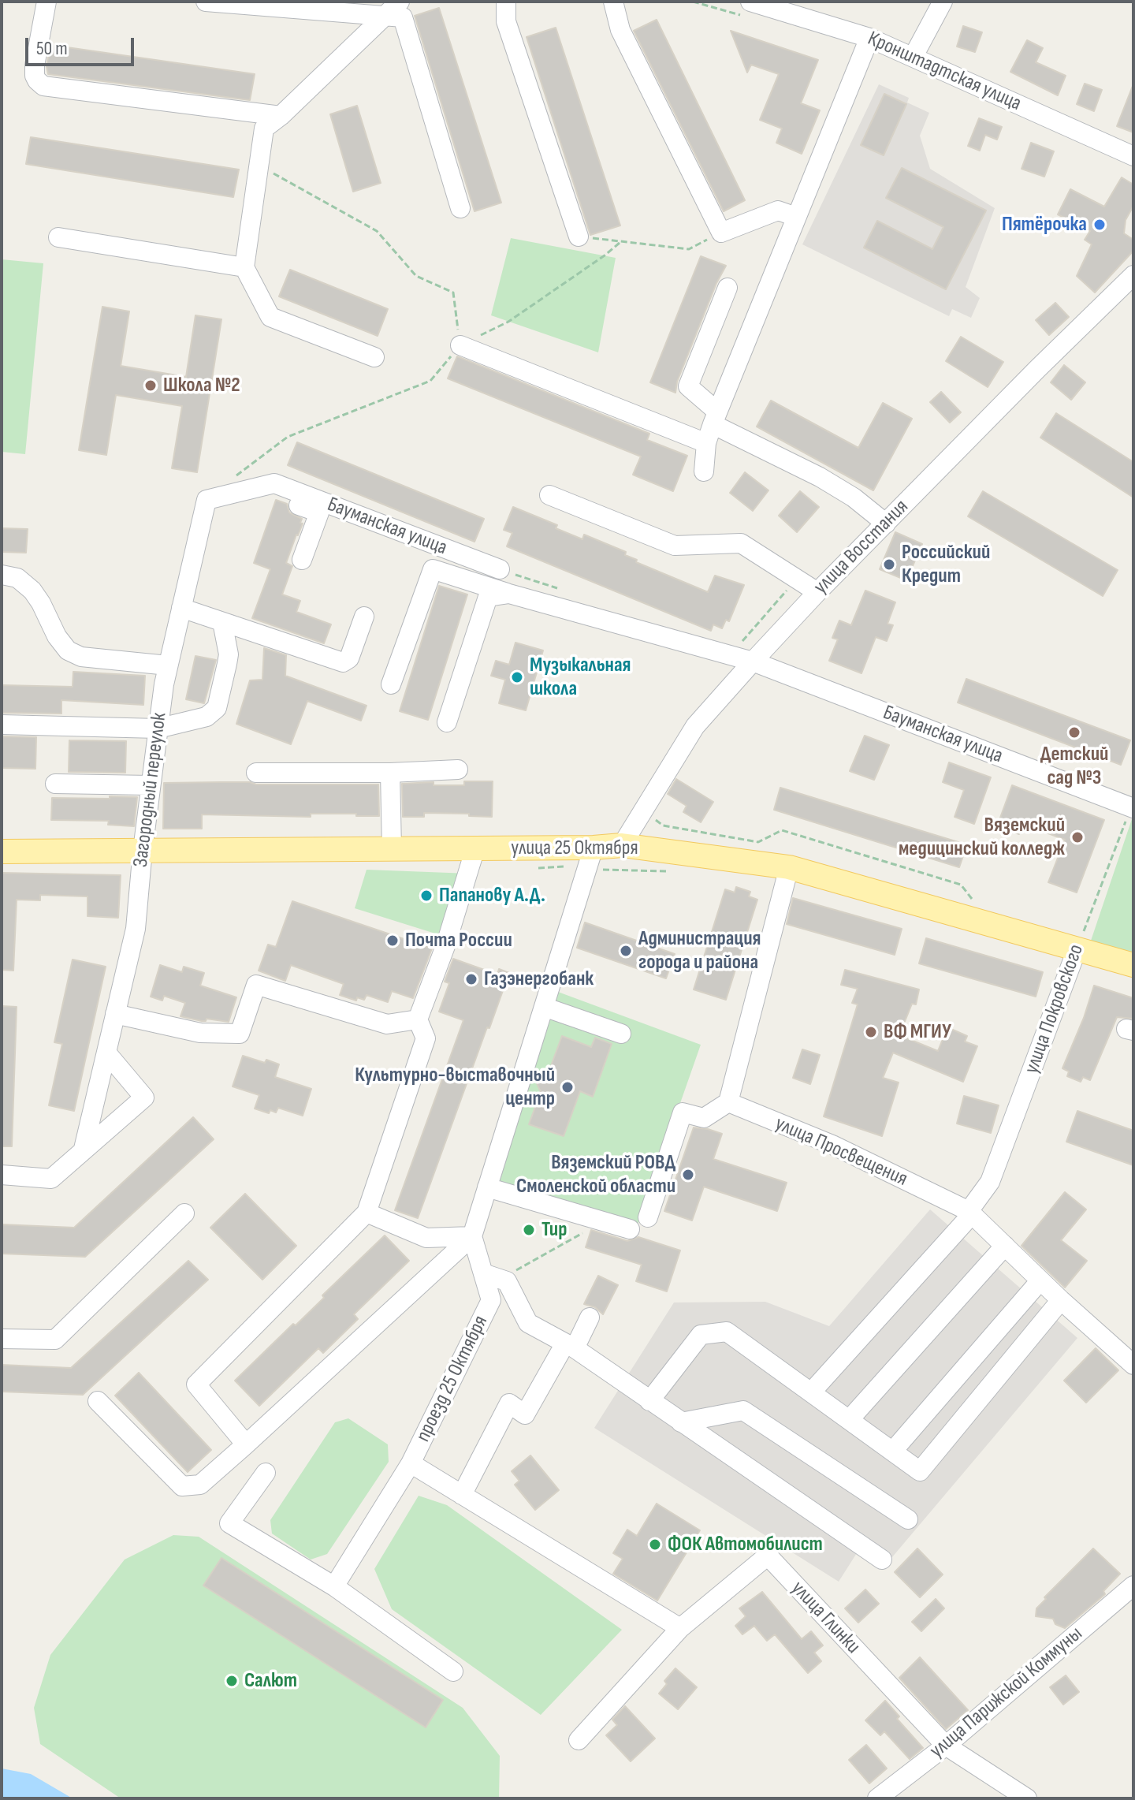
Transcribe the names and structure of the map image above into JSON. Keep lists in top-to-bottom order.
{
  "streets": {
    "main road": ["улица 25 Октября"],
    "street": [
      "Кронштадтская улица",
      "Бауманская улица",
      "улица Восстания",
      "Загородный переулок",
      "улица Покровского",
      "улица Просвещения",
      "проезд 25 Октября",
      "улица Глинки",
      "улица Парижской Коммуны"
    ]
  },
  "crossings": [
    ["Бауманская улица", "улица Восстания"],
    ["Бауманская улица", "улица Покровского"],
    ["улица Восстания", "улица 25 Октября"],
    ["Загородный переулок", "улица 25 Октября"],
    ["улица 25 Октября", "улица Покровского"],
    ["улица Покровского", "улица Просвещения"],
    ["проезд 25 Октября", "улица Глинки"],
    ["улица Глинки", "улица Парижской Коммуны"]
  ],
  "places": [
    "Пятёрочка",
    "Школа №2",
    "Российский Кредит",
    "Музыкальная школа",
    "Детский сад №3",
    "Вяземский медицинский колледж",
    "Папанову А.Д.",
    "Почта России",
    "Администрация города и района",
    "Газэнергобанк",
    "ВФ МГИУ",
    "Культурно-выставочный центр",
    "Вяземский РОВД Смоленской области",
    "Тир",
    "ФОК Автомобилист",
    "Салют"
  ],
  "scale_bar": "50 m"
}
